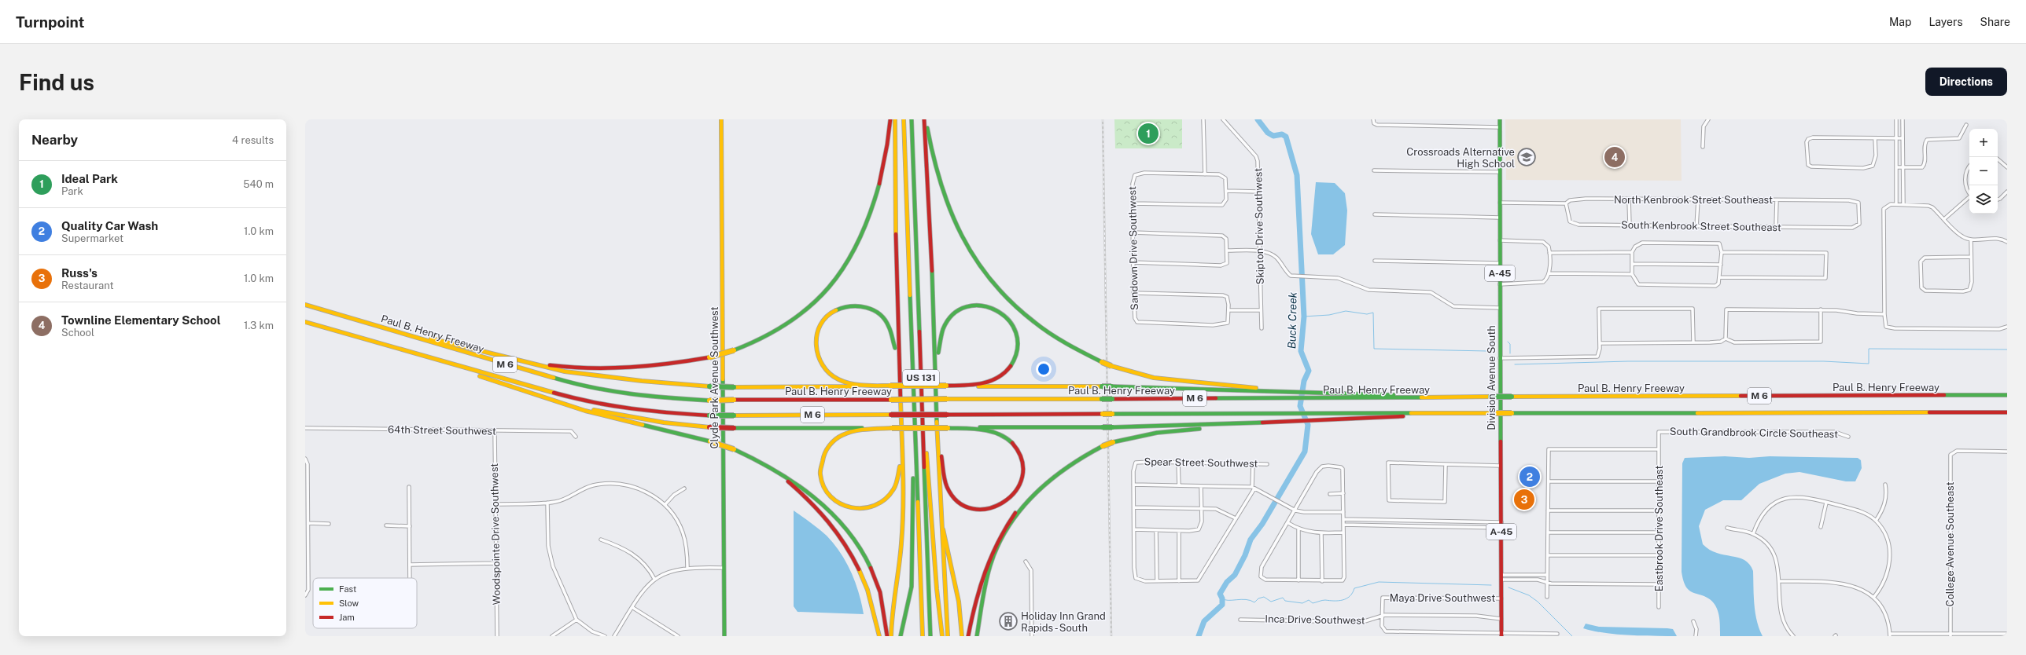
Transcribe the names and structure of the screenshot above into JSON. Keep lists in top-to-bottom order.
{
  "streets": {
    "main road": [
      "A-45",
      "Paul B. Henry Freeway",
      "M 6",
      "Clyde Park Avenue Southwest",
      "US 131",
      "Division Avenue South"
    ],
    "street": [
      "North Kenbrook Street Southeast",
      "Skipton Drive Southwest",
      "South Kenbrook Street Southeast",
      "Sandown Drive Southwest",
      "64th Street Southwest",
      "South Grandbrook Circle Southeast",
      "Spear Street Southwest",
      "Eastbrook Drive Southeast",
      "Woodspointe Drive Southwest",
      "College Avenue Southeast",
      "Maya Drive Southwest",
      "Inca Drive Southwest"
    ]
  },
  "crossings": [
    ["North Kenbrook Street Southeast", "South Kenbrook Street Southeast"],
    ["North Kenbrook Street Southeast", "Division Avenue South"],
    ["Division Avenue South", "Maya Drive Southwest"],
    ["Division Avenue South", "Inca Drive Southwest"],
    ["64th Street Southwest", "Woodspointe Drive Southwest"],
    ["South Grandbrook Circle Southeast", "Eastbrook Drive Southeast"],
    ["Maya Drive Southwest", "Inca Drive Southwest"]
  ],
  "water": ["Buck Creek"],
  "places": {
    "school or university": ["Crossroads Alternative High School"],
    "building": ["Holiday Inn Grand Rapids - South"]
  },
  "legend": ["Fast", "Slow", "Jam"],
  "page": {
    "header": "Turnpoint",
    "nav": ["Map", "Layers", "Share"],
    "buttons": "Directions",
    "title": "Find us",
    "heading": ["Nearby", "4 results"],
    "pins": [
      "1",
      "4",
      "2",
      "3"
    ],
    "map_buttons": ["+", "−"],
    "list": [
      {
        "mark": "1",
        "name": "Ideal Park",
        "note": "Park",
        "value": "540 m"
      },
      {
        "mark": "2",
        "name": "Quality Car Wash",
        "note": "Supermarket",
        "value": "1.0 km"
      },
      {
        "mark": "3",
        "name": "Russ's",
        "note": "Restaurant",
        "value": "1.0 km"
      },
      {
        "mark": "4",
        "name": "Townline Elementary School",
        "note": "School",
        "value": "1.3 km"
      }
    ]
  }
}
